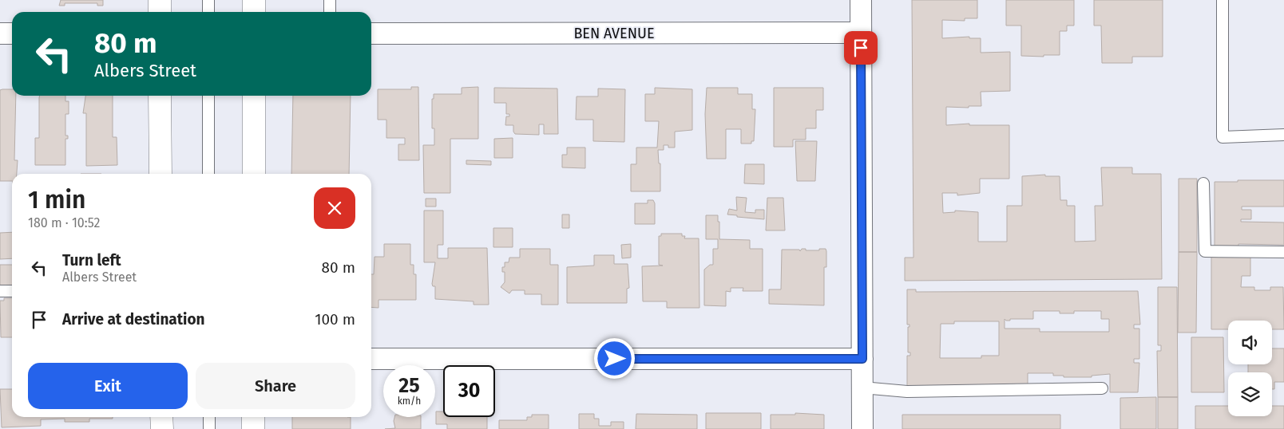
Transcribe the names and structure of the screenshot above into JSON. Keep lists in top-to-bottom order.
{
  "streets": {
    "street": ["BEN AVENUE"]
  },
  "page": {
    "turn": ["80 m", "Albers Street"],
    "heading": ["1 min", "180 m · 10:52"],
    "list": [
      {
        "name": "Turn left",
        "note": "Albers Street",
        "value": "80 m"
      },
      {
        "name": "Arrive at destination",
        "value": "100 m"
      }
    ],
    "buttons": ["Exit", "Share"],
    "speed": "25 km/h",
    "limit": "30"
  }
}
